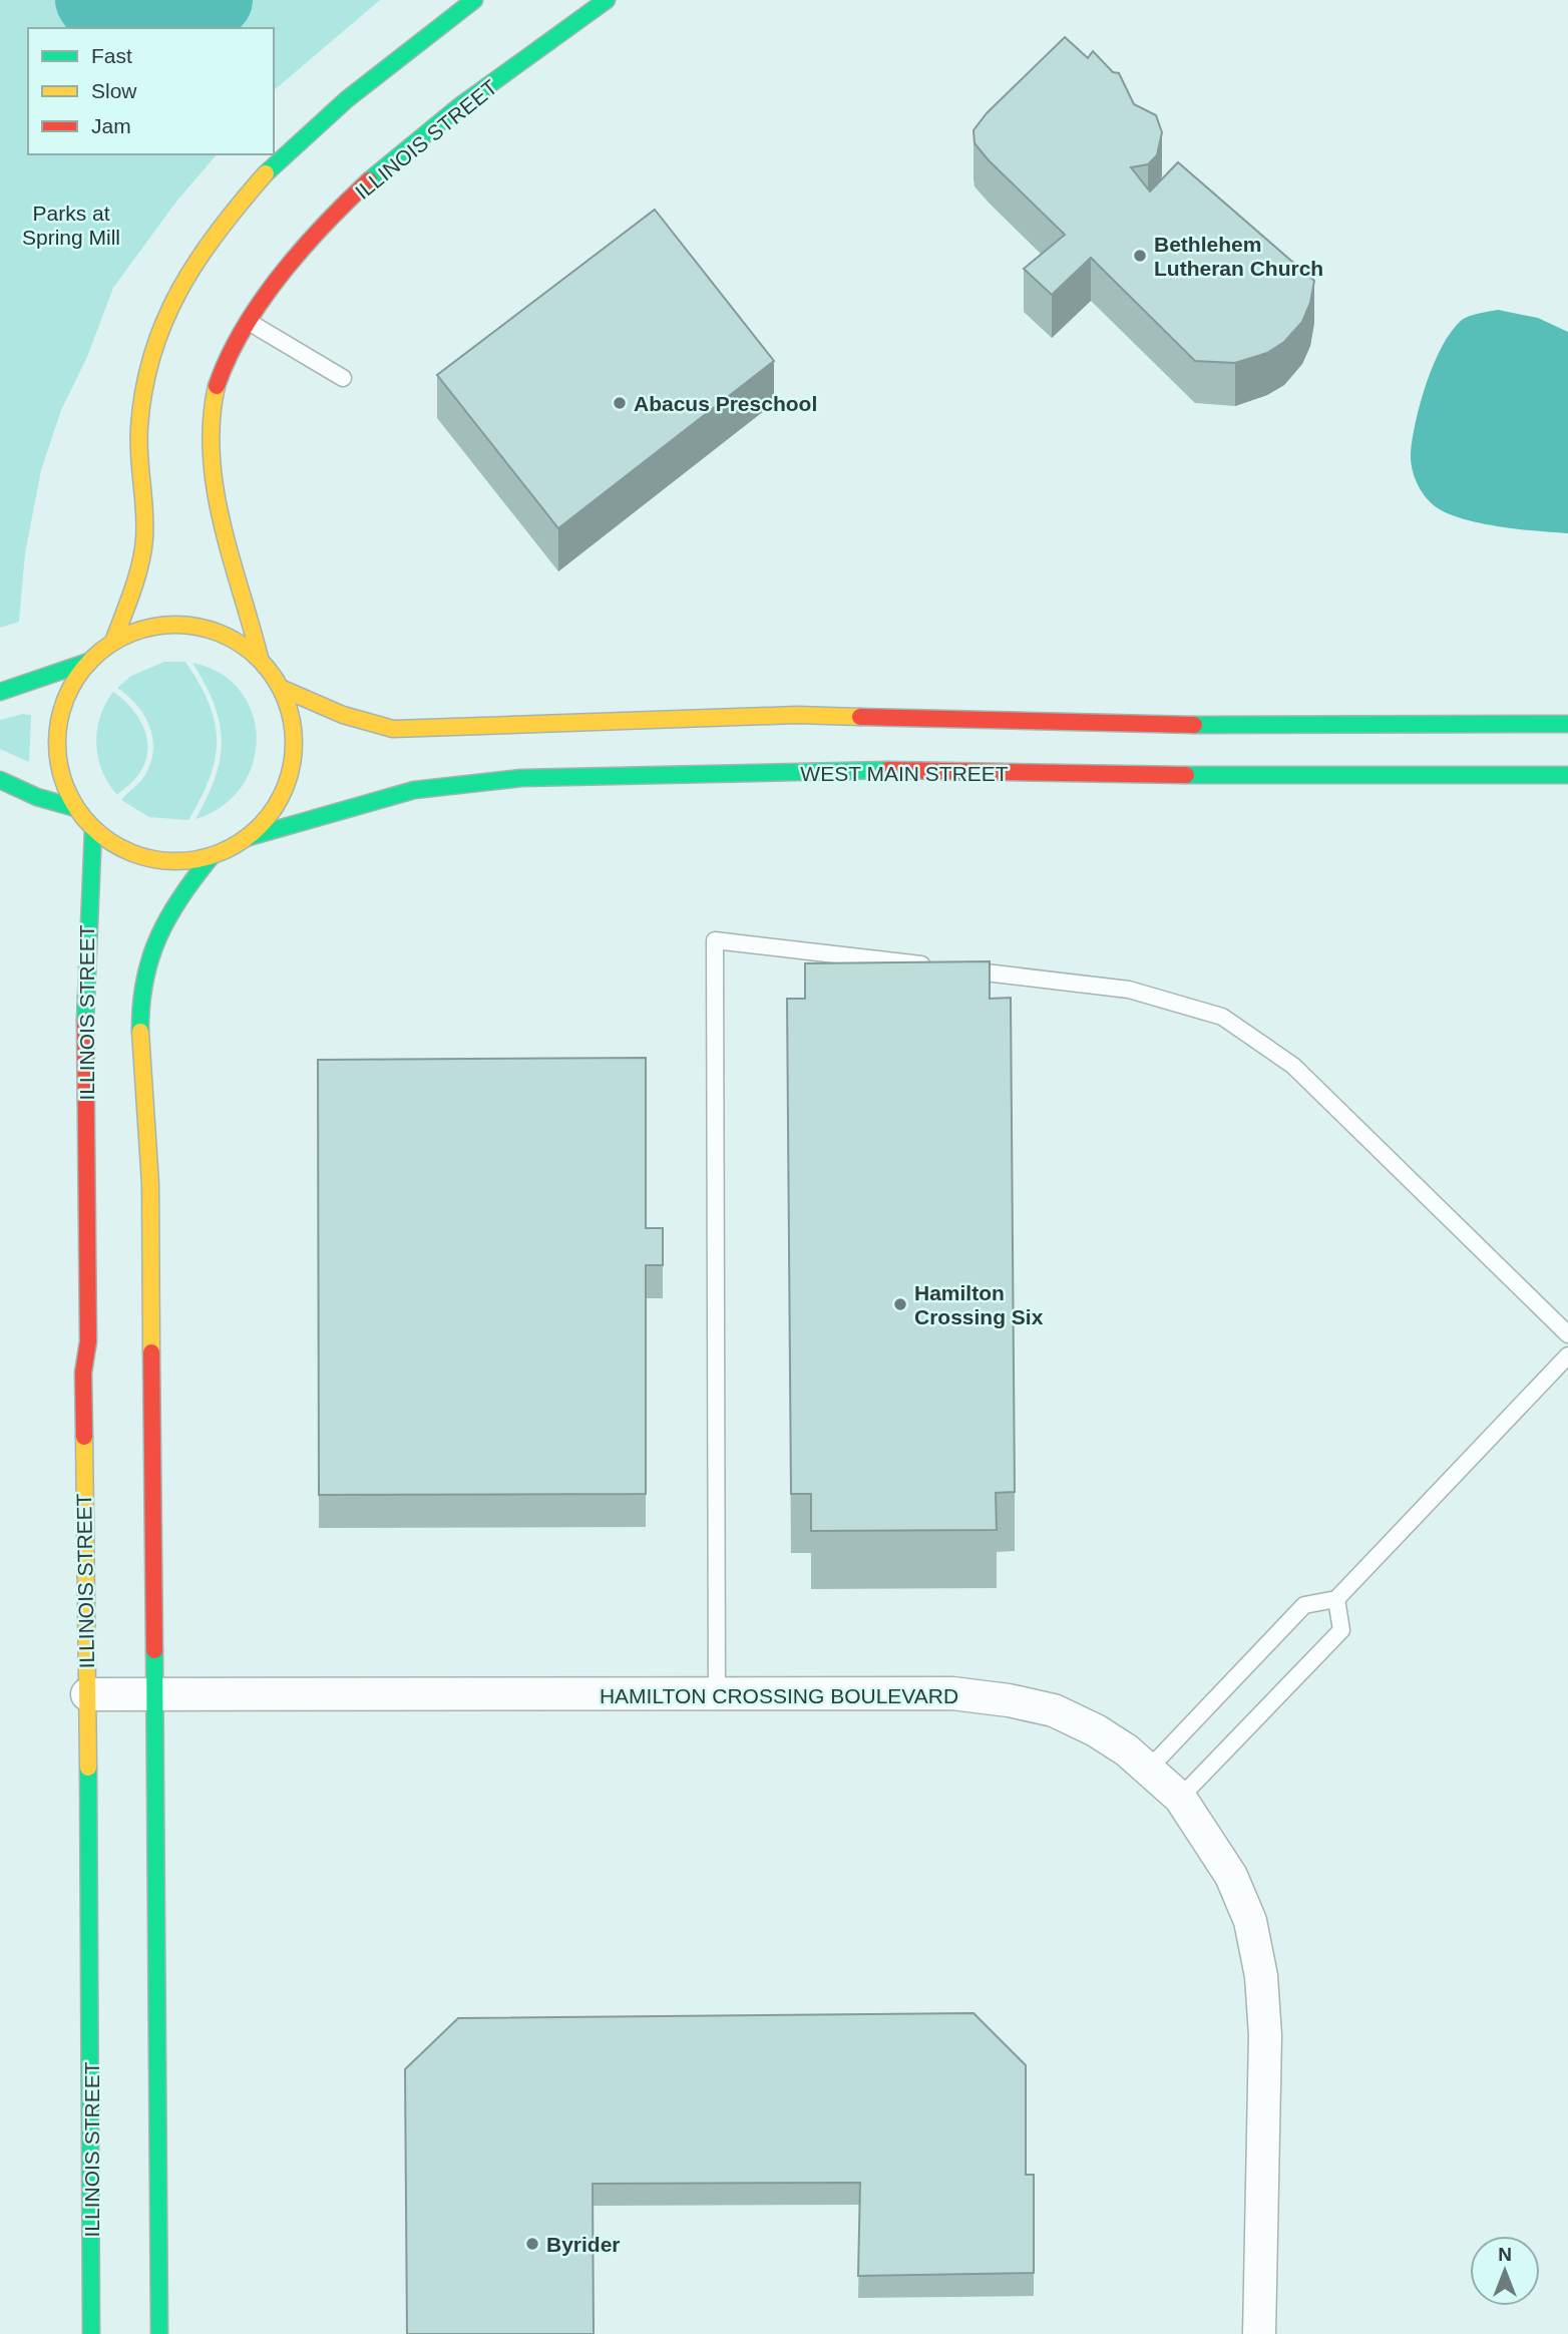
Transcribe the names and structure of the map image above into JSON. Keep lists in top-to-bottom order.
{
  "streets": {
    "street": ["ILLINOIS STREET", "WEST MAIN STREET", "HAMILTON CROSSING BOULEVARD"]
  },
  "crossings": [
    ["ILLINOIS STREET", "WEST MAIN STREET"],
    ["ILLINOIS STREET", "HAMILTON CROSSING BOULEVARD"]
  ],
  "parks": ["Parks at Spring Mill"],
  "places": [
    "Bethlehem Lutheran Church",
    "Abacus Preschool",
    "Hamilton Crossing Six",
    "Byrider"
  ],
  "legend": ["Fast", "Slow", "Jam"],
  "north": "top"
}
